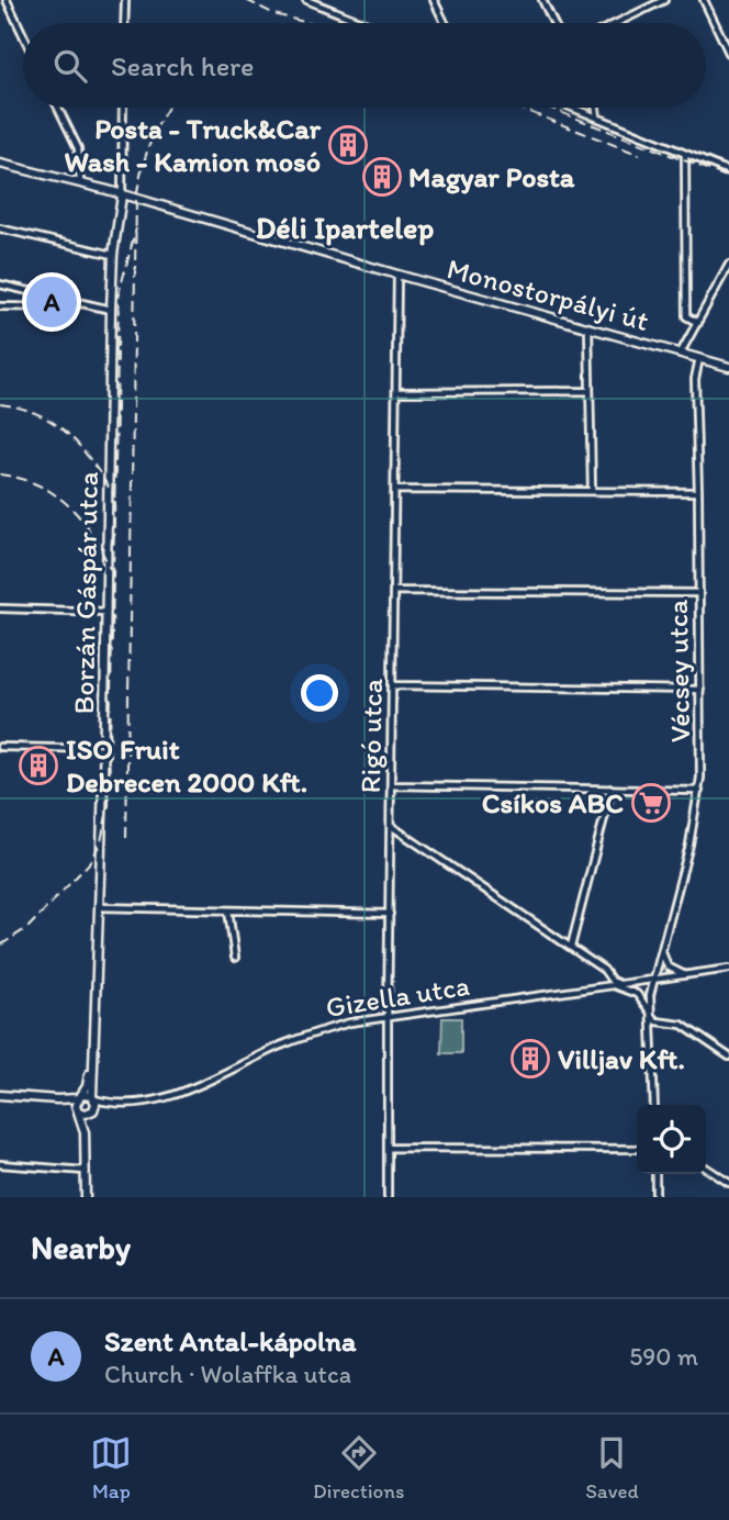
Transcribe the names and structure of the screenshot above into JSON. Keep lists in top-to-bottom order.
{
  "streets": {
    "street": [
      "Monostorpályi út",
      "Borzán Gáspár utca",
      "Vécsey utca",
      "Rigó utca",
      "Gizella utca"
    ]
  },
  "crossings": [
    ["Monostorpályi út", "Borzán Gáspár utca"],
    ["Monostorpályi út", "Vécsey utca"],
    ["Monostorpályi út", "Rigó utca"],
    ["Borzán Gáspár utca", "Gizella utca"],
    ["Vécsey utca", "Gizella utca"],
    ["Rigó utca", "Gizella utca"]
  ],
  "districts": ["Déli Ipartelep"],
  "places": {
    "building": [
      "Posta - Truck&Car Wash - Kamion mosó",
      "Magyar Posta",
      "ISO Fruit Debrecen 2000 Kft.",
      "Villjav Kft."
    ],
    "supermarket": ["Csíkos ABC"]
  },
  "page": {
    "search": "Search here",
    "pins": "A",
    "heading": "Nearby",
    "list": [
      {
        "mark": "A",
        "name": "Szent Antal-kápolna",
        "note": "Church · Wolaffka utca",
        "value": "590 m"
      }
    ],
    "nav": ["Map", "Directions", "Saved"]
  }
}
